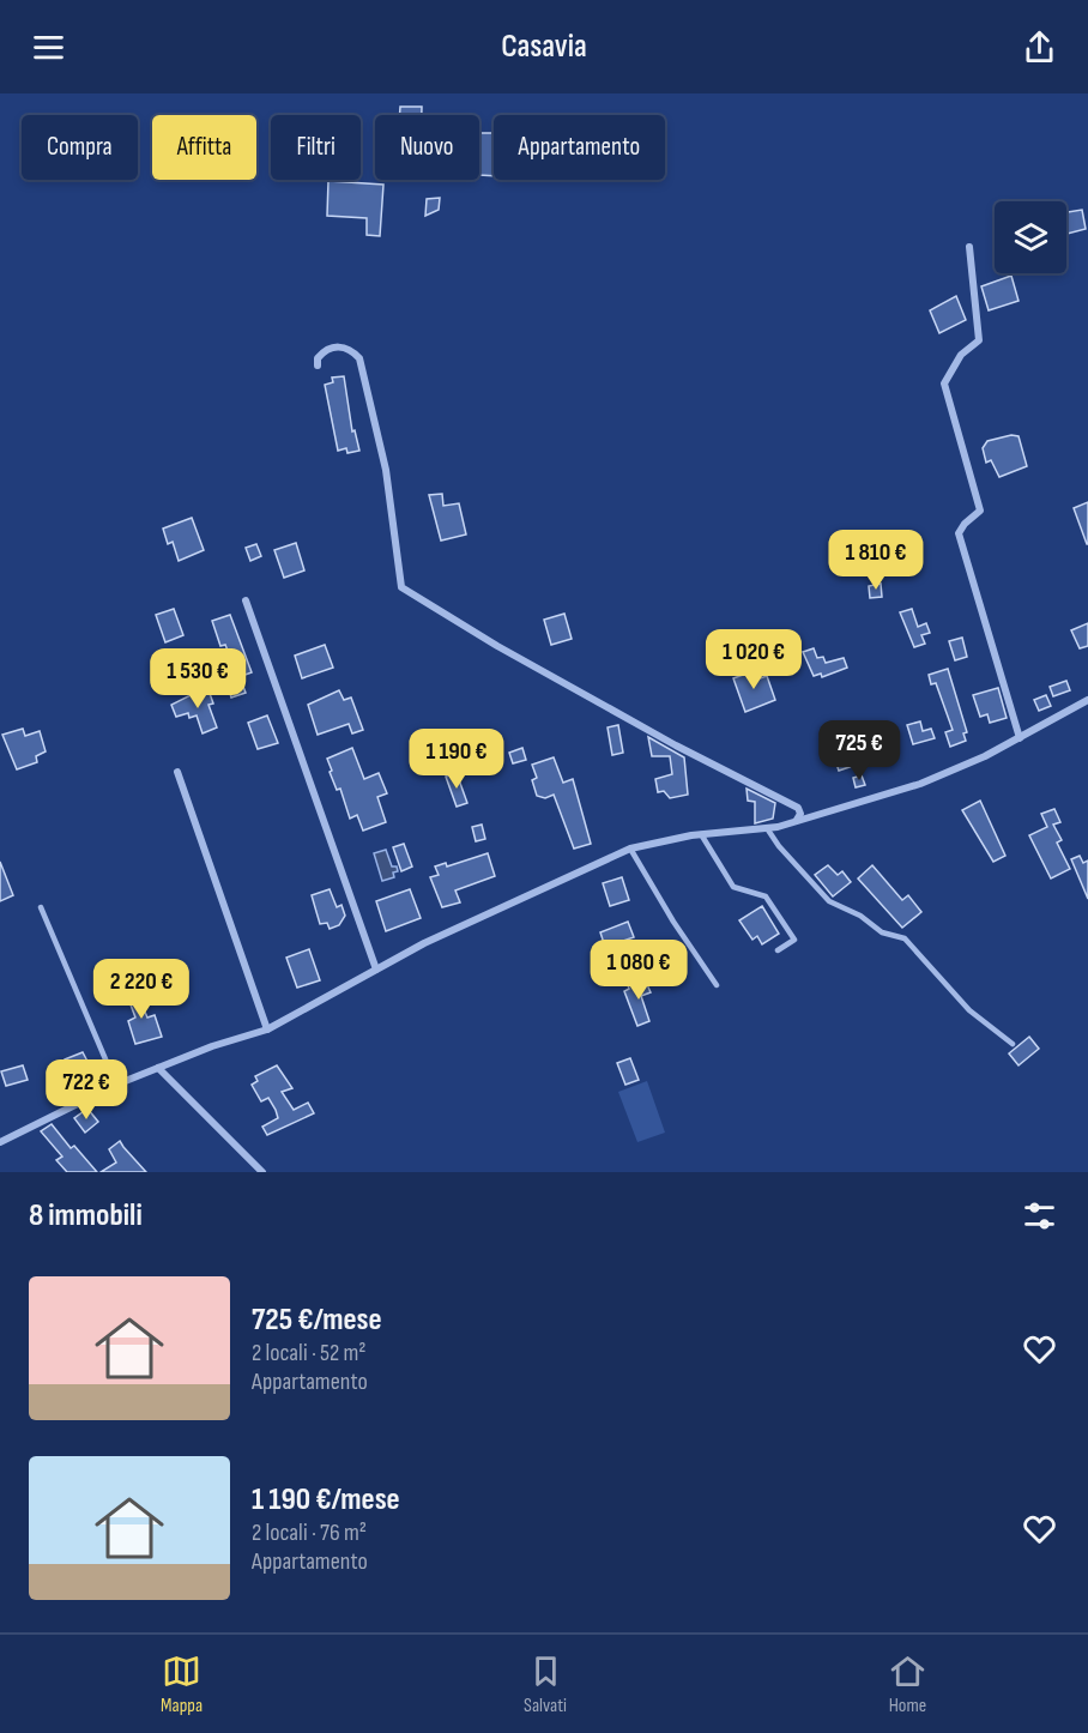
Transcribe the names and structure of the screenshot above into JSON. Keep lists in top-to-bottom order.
{
  "page": {
    "header": "Casavia",
    "chip": [
      "Compra",
      "Affitta",
      "Filtri",
      "Nuovo",
      "Appartamento"
    ],
    "price": [
      "1 810 €",
      "1 020 €",
      "1 530 €",
      "725 €",
      "1 190 €",
      "1 080 €",
      "2 220 €",
      "722 €"
    ],
    "heading": "8 immobili",
    "list": [
      {
        "name": "725 €/mese",
        "note": "2 locali · 52 m² · Appartamento"
      },
      {
        "name": "1 190 €/mese",
        "note": "2 locali · 76 m² · Appartamento"
      }
    ],
    "tabs": ["Mappa", "Salvati", "Home"]
  }
}
